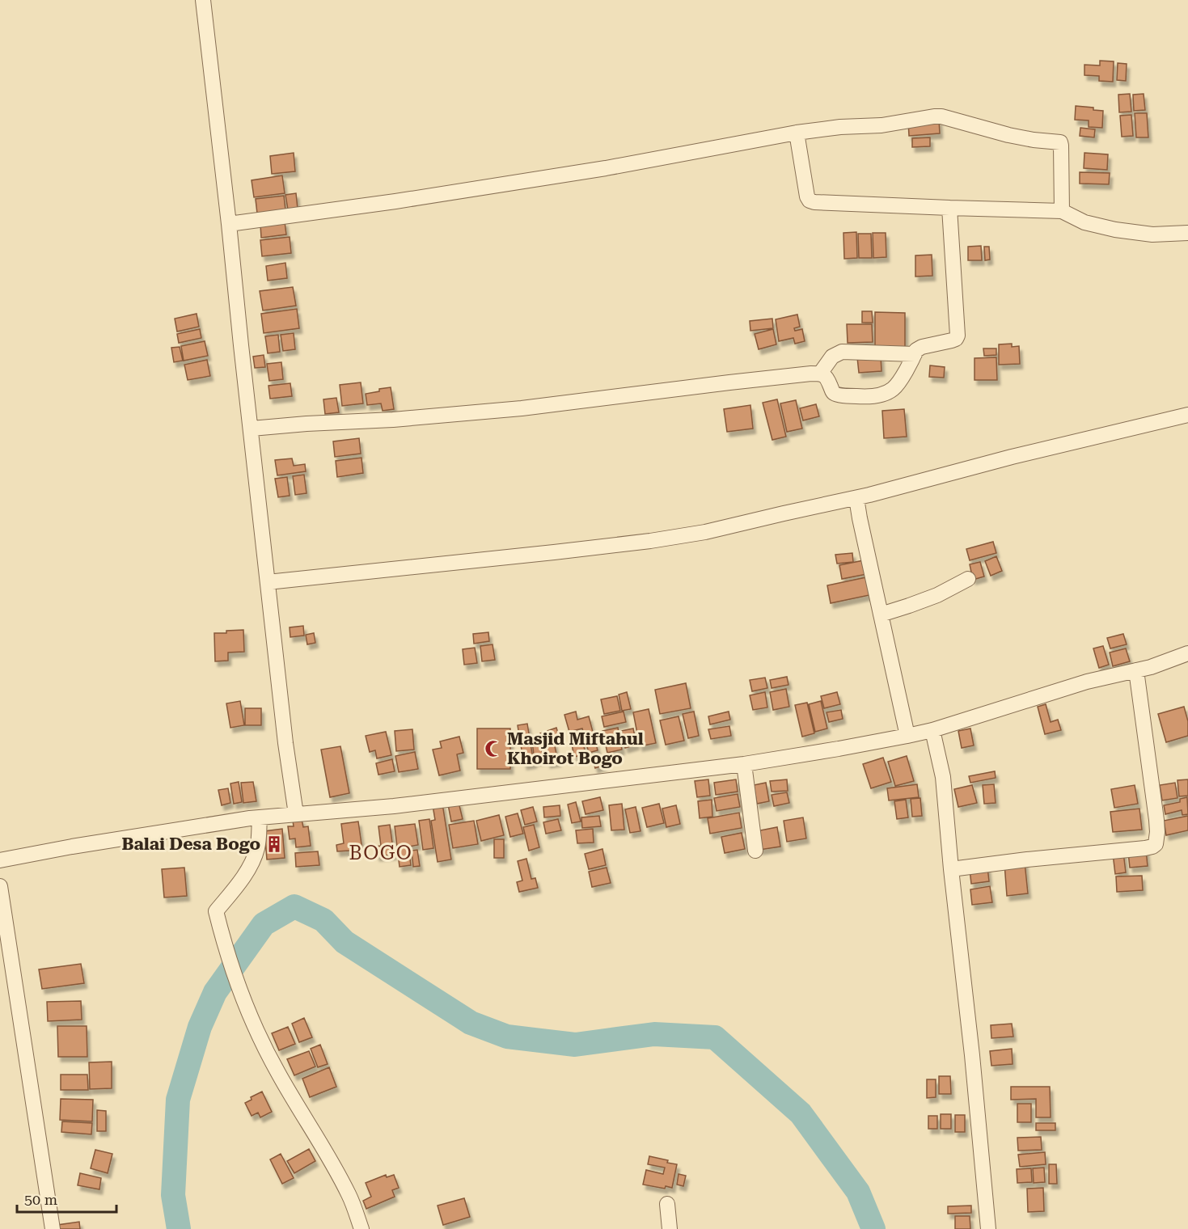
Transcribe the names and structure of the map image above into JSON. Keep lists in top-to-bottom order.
{
  "districts": ["BOGO"],
  "places": {
    "mosque": ["Masjid Miftahul Khoirot Bogo"],
    "building": ["Balai Desa Bogo"]
  },
  "scale_bar": "50 m"
}
